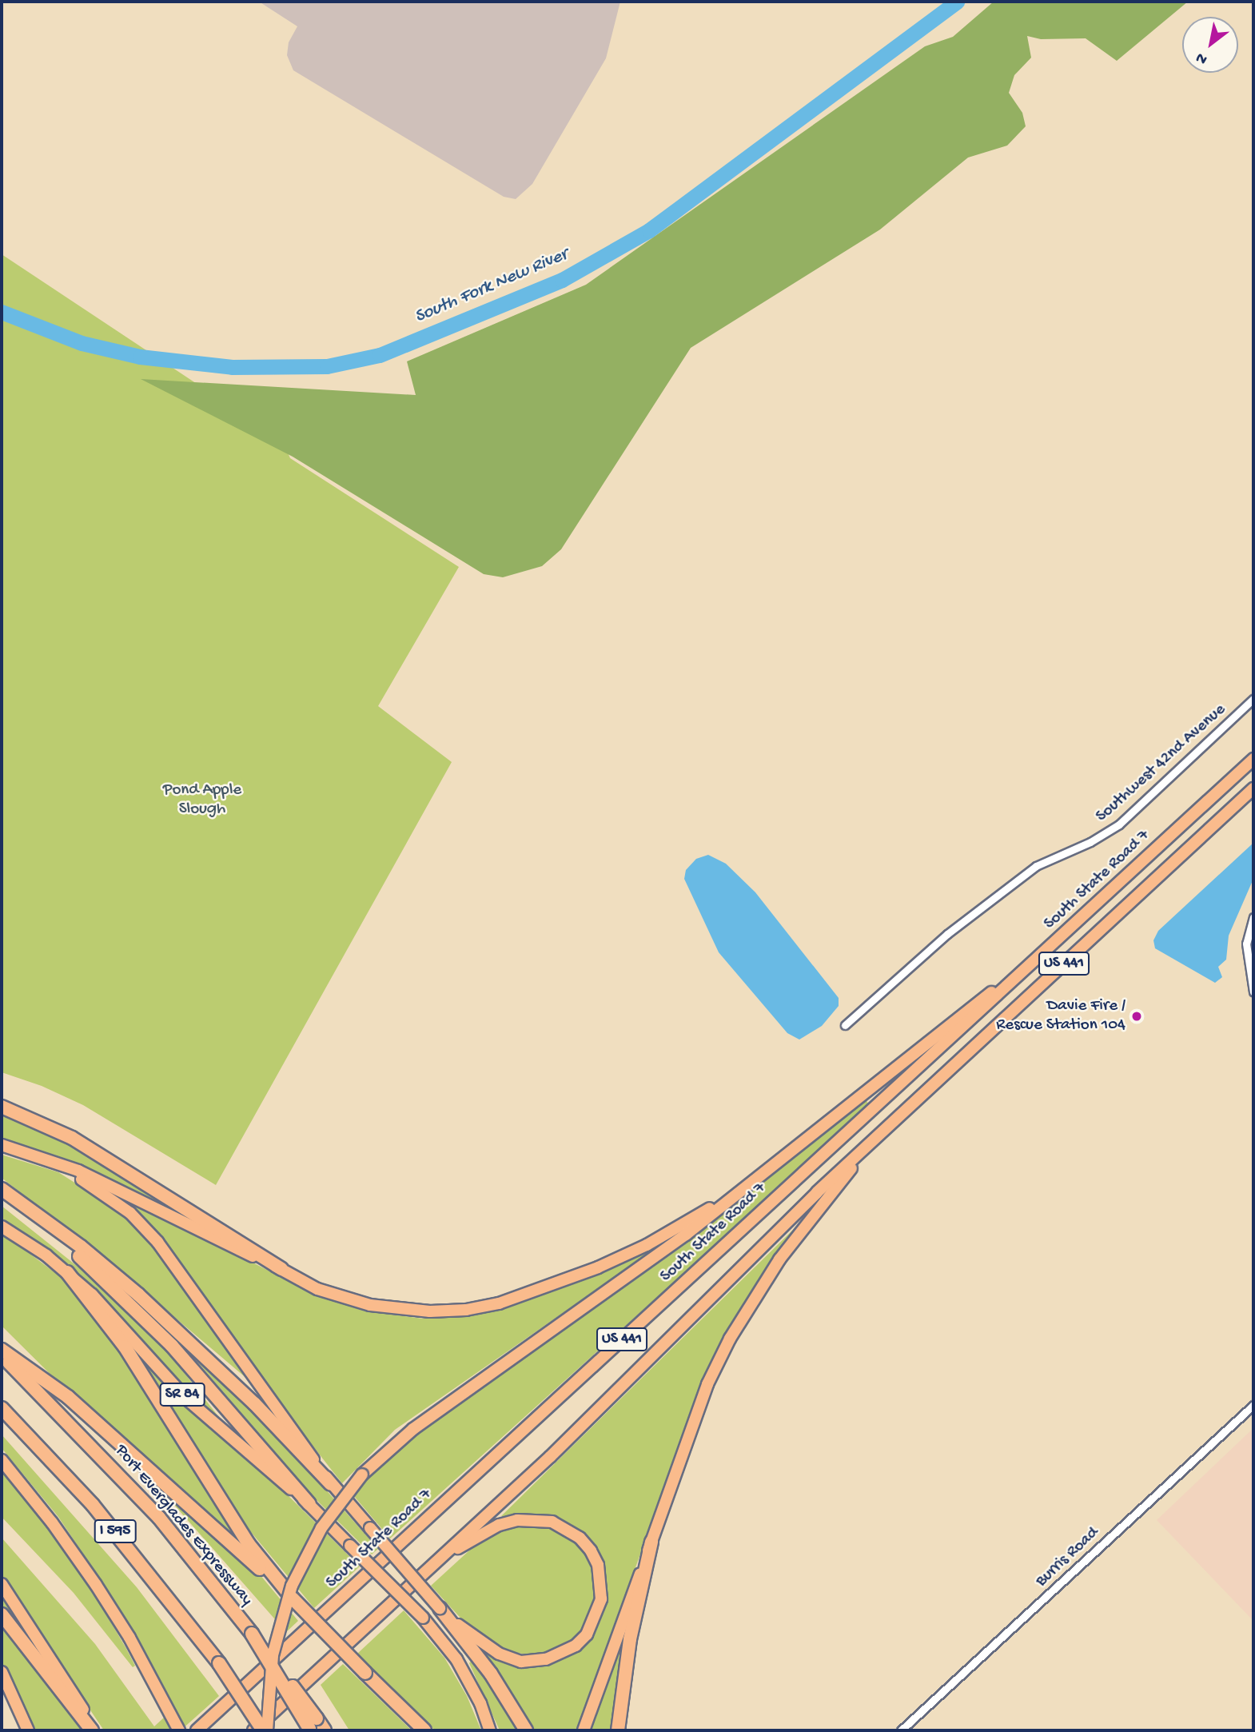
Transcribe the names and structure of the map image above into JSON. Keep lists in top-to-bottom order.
{
  "streets": {
    "highway": ["Port Everglades Expressway", "I 595"],
    "main road": ["South State Road 7", "US 441", "SR 84"],
    "street": ["Southwest 42nd Avenue", "Burris Road"]
  },
  "water": ["South Fork New River"],
  "parks": ["Pond Apple Slough"],
  "places": ["Davie Fire / Rescue Station 104"],
  "north": "bottom left"
}
